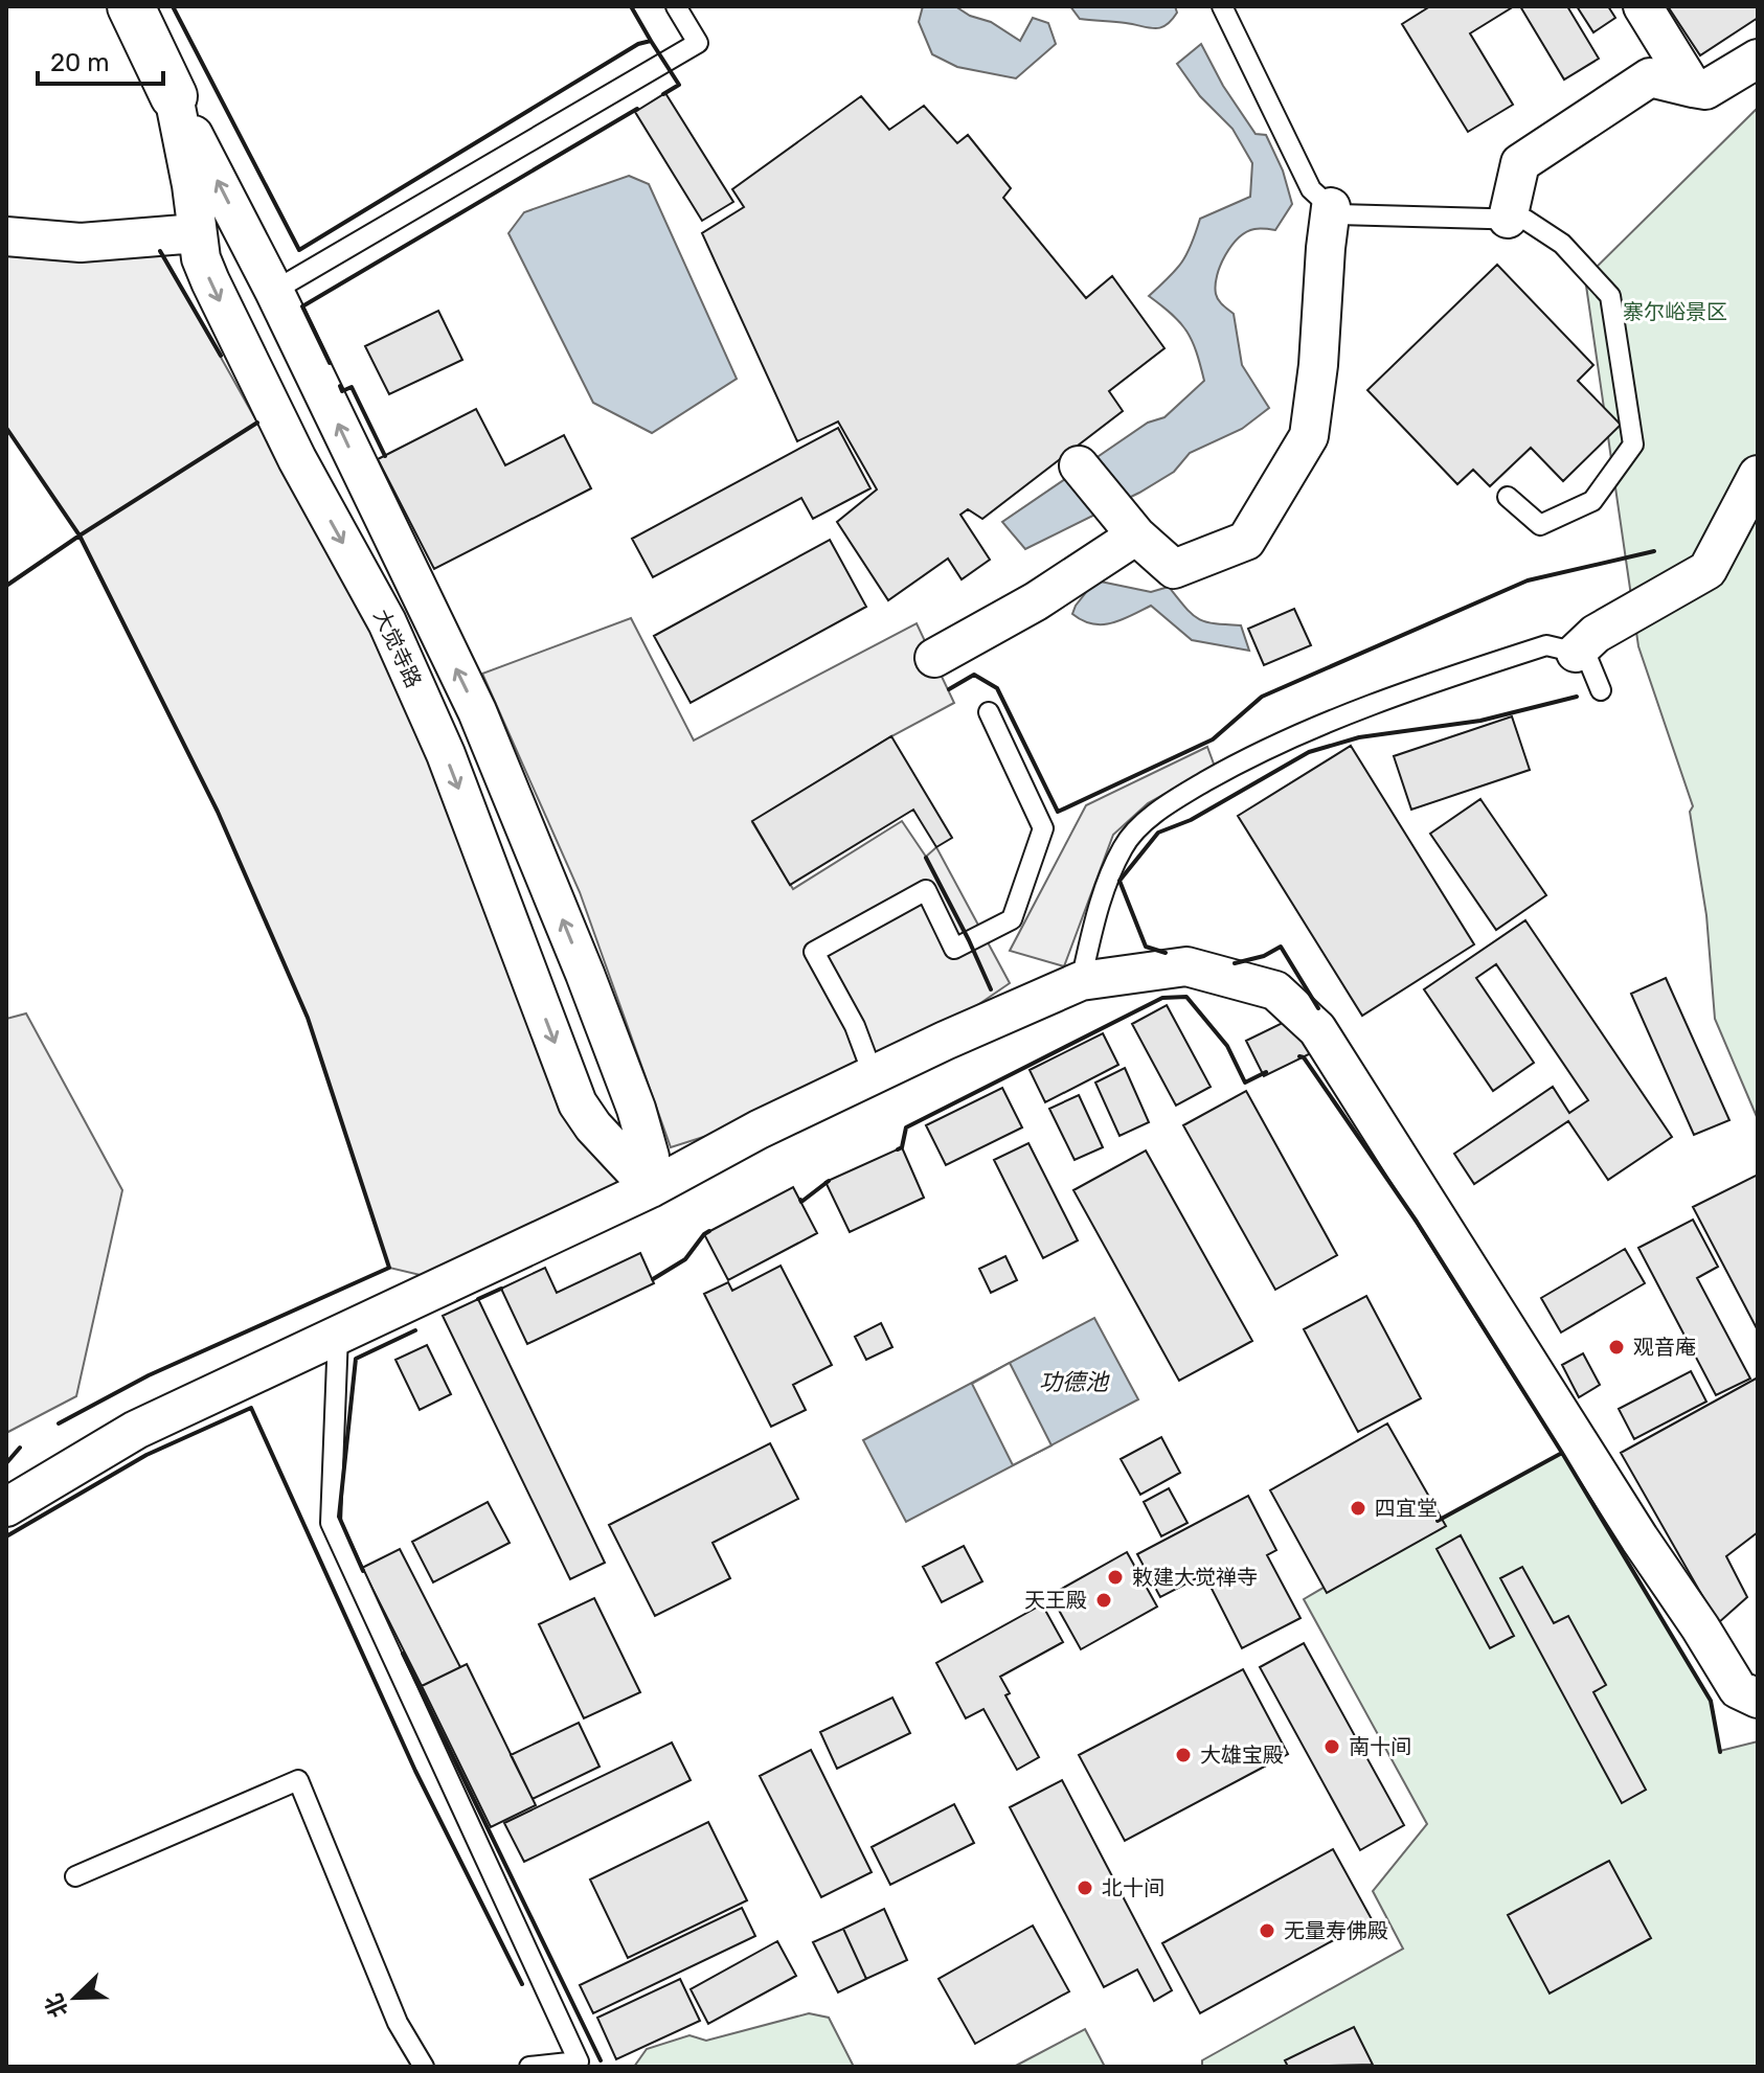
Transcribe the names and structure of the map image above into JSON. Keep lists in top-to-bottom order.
{
  "streets": {
    "street": ["大觉寺路"]
  },
  "water": ["功德池"],
  "parks": ["寨尔峪景区"],
  "places": [
    "观音庵",
    "四宜堂",
    "敕建大觉禅寺",
    "天王殿",
    "南十间",
    "大雄宝殿",
    "北十间",
    "无量寿佛殿"
  ],
  "scale_bar": "20 m",
  "north": "bottom left"
}
